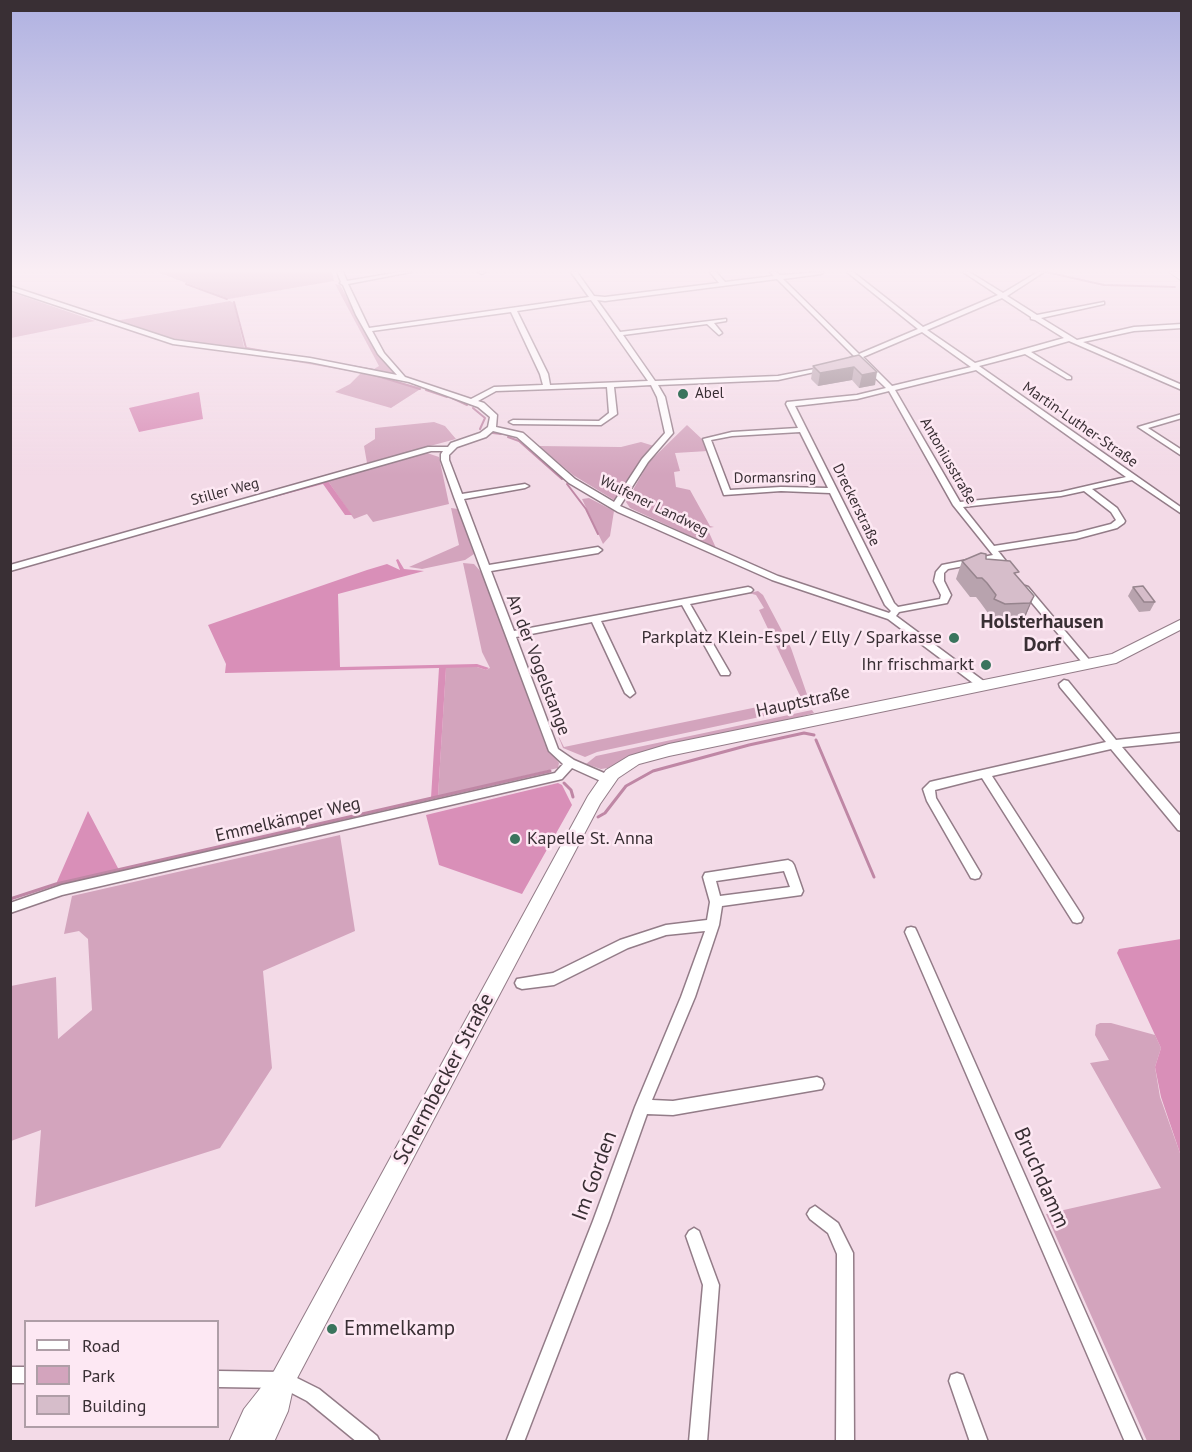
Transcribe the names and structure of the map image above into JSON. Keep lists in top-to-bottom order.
{
  "streets": {
    "main road": ["Hauptstraße", "Schermbecker Straße"],
    "street": [
      "Martin-Luther-Straße",
      "Antoniusstraße",
      "Dormansring",
      "Stiller Weg",
      "Dreckerstraße",
      "Wulfener Landweg",
      "An der Vogelstange",
      "Emmelkämper Weg",
      "Im Gorden",
      "Bruchdamm"
    ]
  },
  "crossings": [
    ["Antoniusstraße", "Dreckerstraße"],
    ["Antoniusstraße", "Hauptstraße"],
    ["Dormansring", "Dreckerstraße"],
    ["Stiller Weg", "An der Vogelstange"],
    ["Dreckerstraße", "Wulfener Landweg"],
    ["Wulfener Landweg", "Hauptstraße"],
    ["An der Vogelstange", "Hauptstraße"],
    ["An der Vogelstange", "Emmelkämper Weg"],
    ["An der Vogelstange", "Schermbecker Straße"],
    ["Hauptstraße", "Schermbecker Straße"]
  ],
  "districts": ["Holsterhausen Dorf"],
  "places": [
    "Abel",
    "Parkplatz Klein-Espel / Elly / Sparkasse",
    "Ihr frischmarkt",
    "Kapelle St. Anna",
    "Emmelkamp"
  ],
  "legend": ["Road", "Park", "Building"]
}
